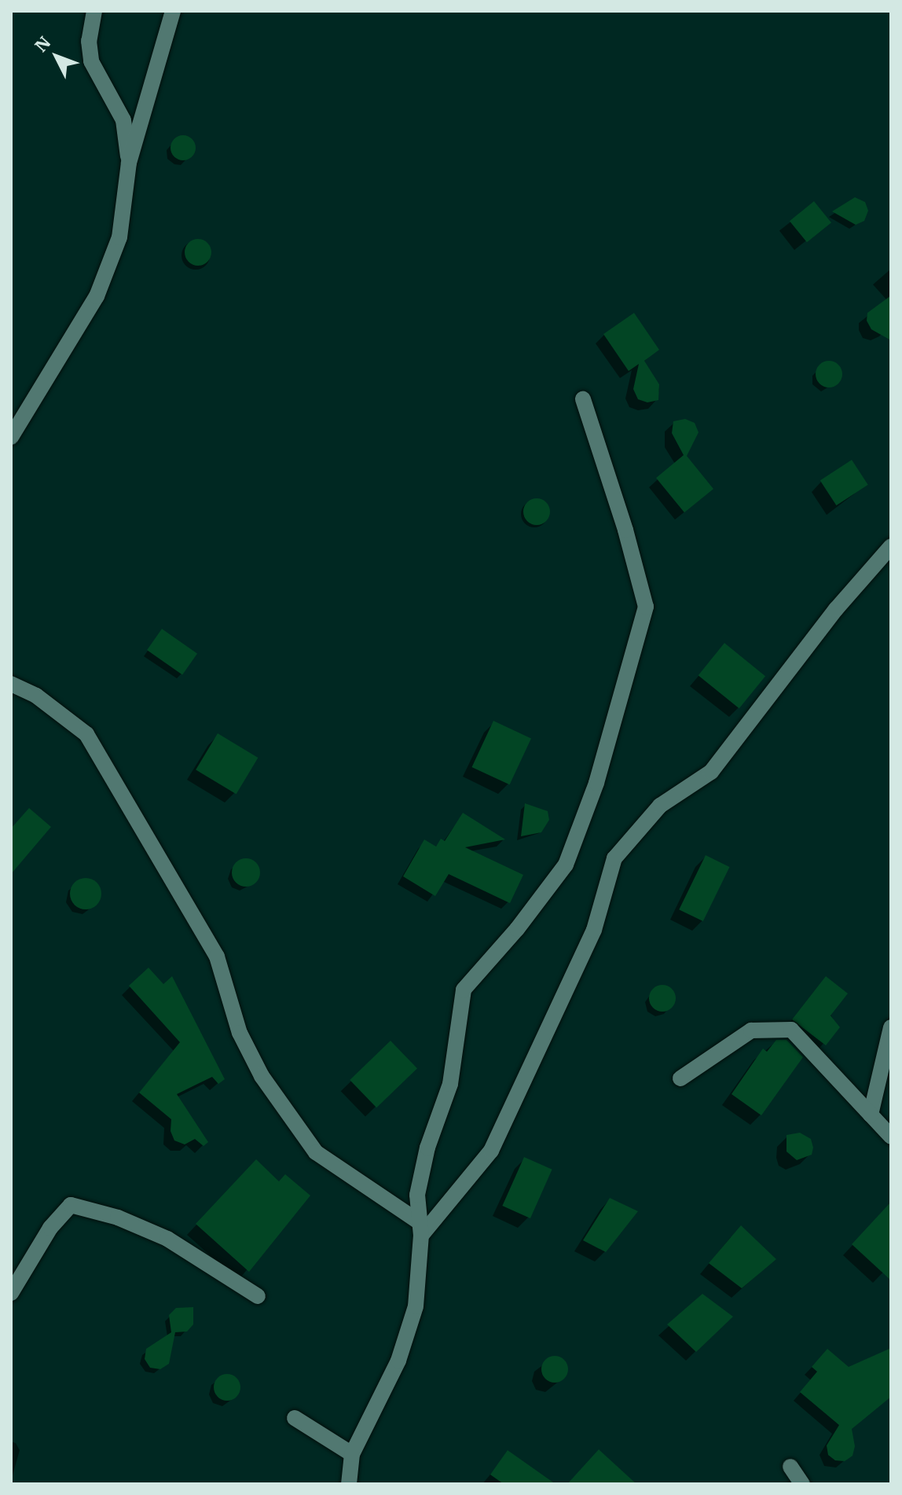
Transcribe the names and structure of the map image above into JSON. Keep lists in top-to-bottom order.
{
  "north": "top left"
}
